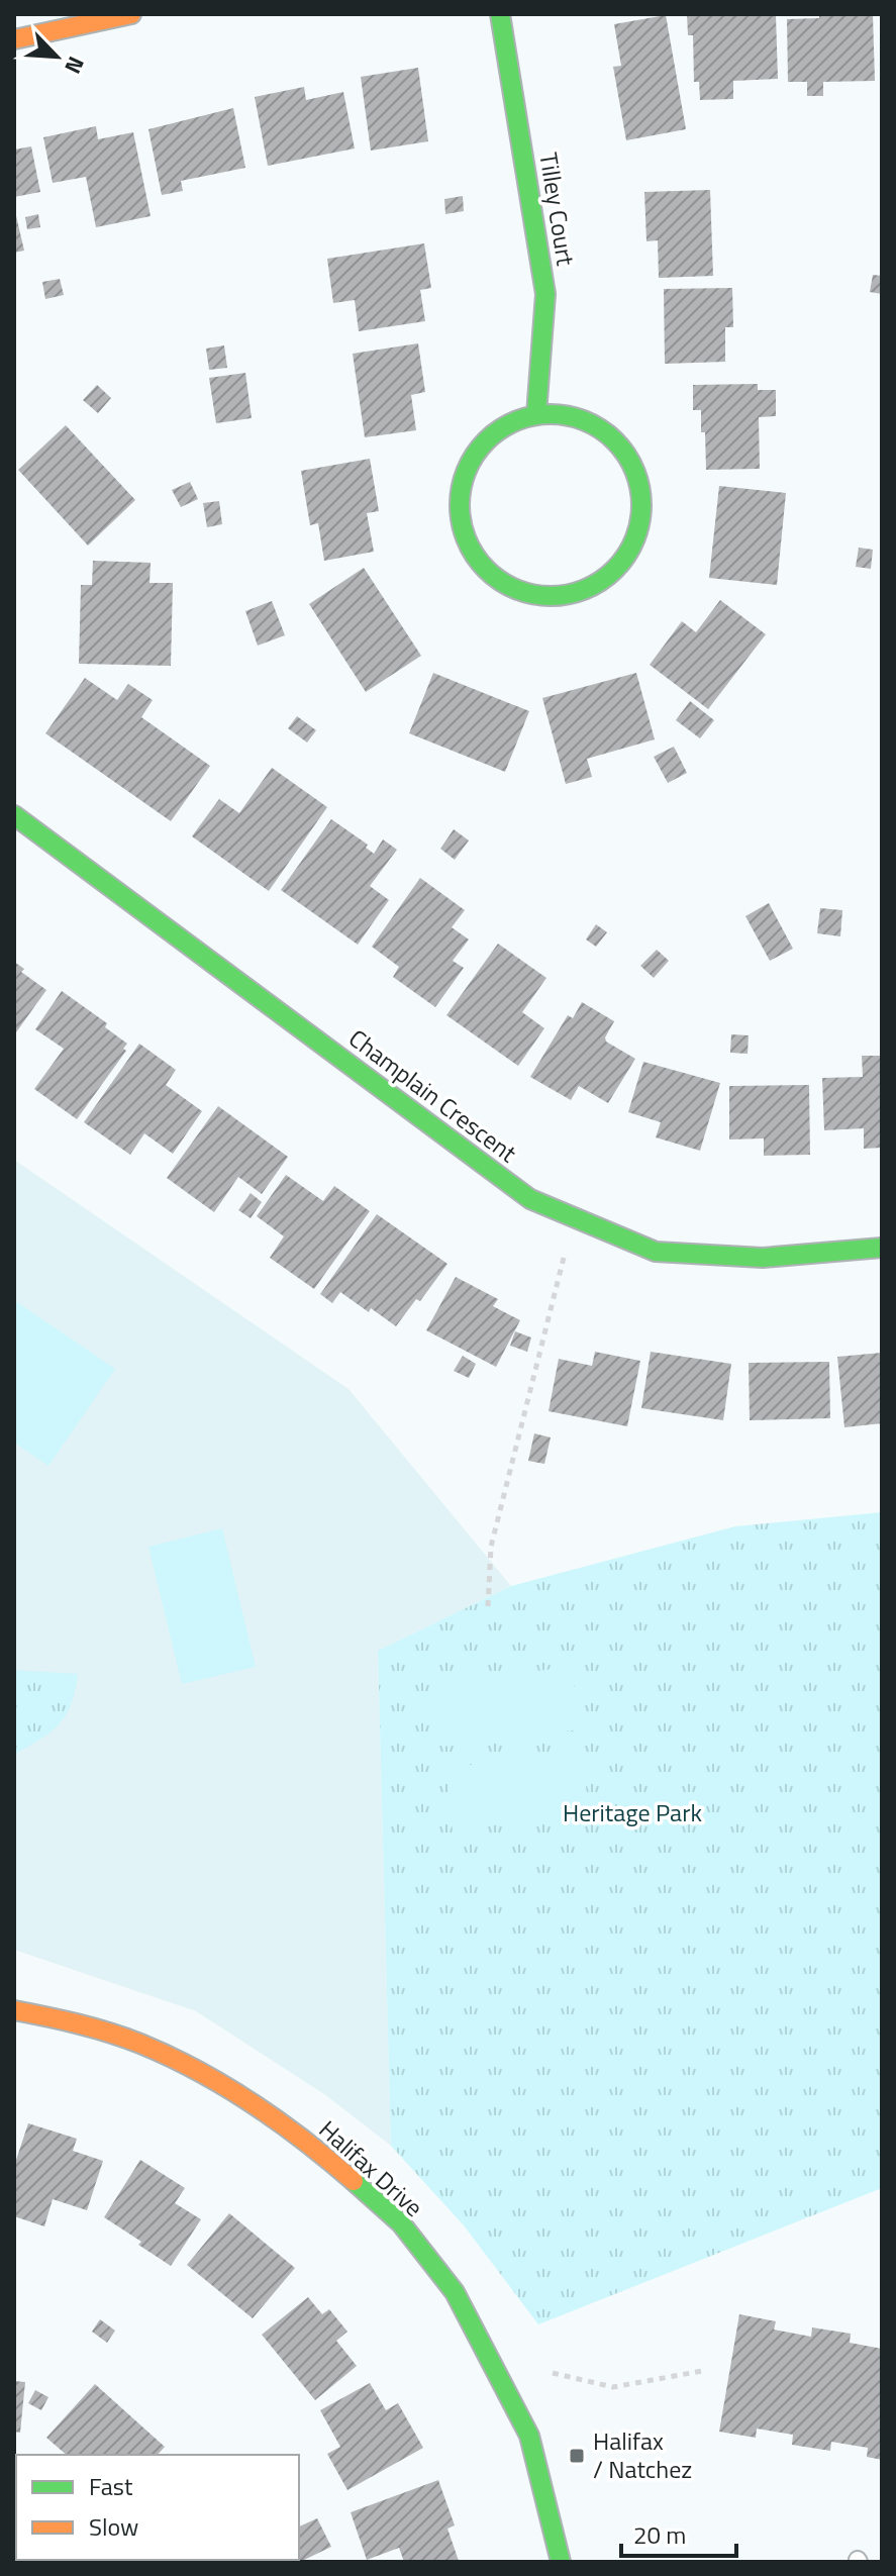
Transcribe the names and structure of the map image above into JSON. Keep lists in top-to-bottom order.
{
  "streets": {
    "street": ["Tilley Court", "Champlain Crescent", "Halifax Drive"]
  },
  "parks": ["Heritage Park"],
  "places": {
    "transit": ["Halifax / Natchez"]
  },
  "legend": ["Fast", "Slow"],
  "scale_bar": "20 m",
  "north": "bottom right"
}
